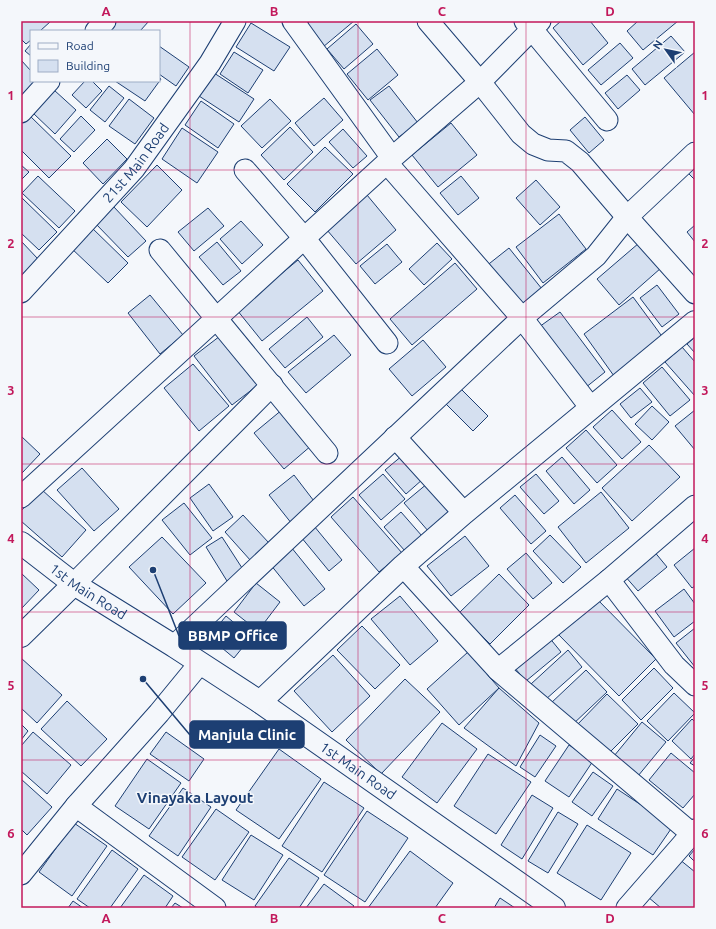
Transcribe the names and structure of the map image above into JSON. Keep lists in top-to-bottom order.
{
  "streets": {
    "street": ["21st Main Road", "1st Main Road"]
  },
  "districts": ["Vinayaka Layout"],
  "places": ["BBMP Office", "Manjula Clinic"],
  "legend": ["Road", "Building"],
  "north": "top left",
  "grid": {
    "columns": [
      "A",
      "B",
      "C",
      "D"
    ],
    "rows": [
      "1",
      "2",
      "3",
      "4",
      "5",
      "6"
    ]
  }
}
